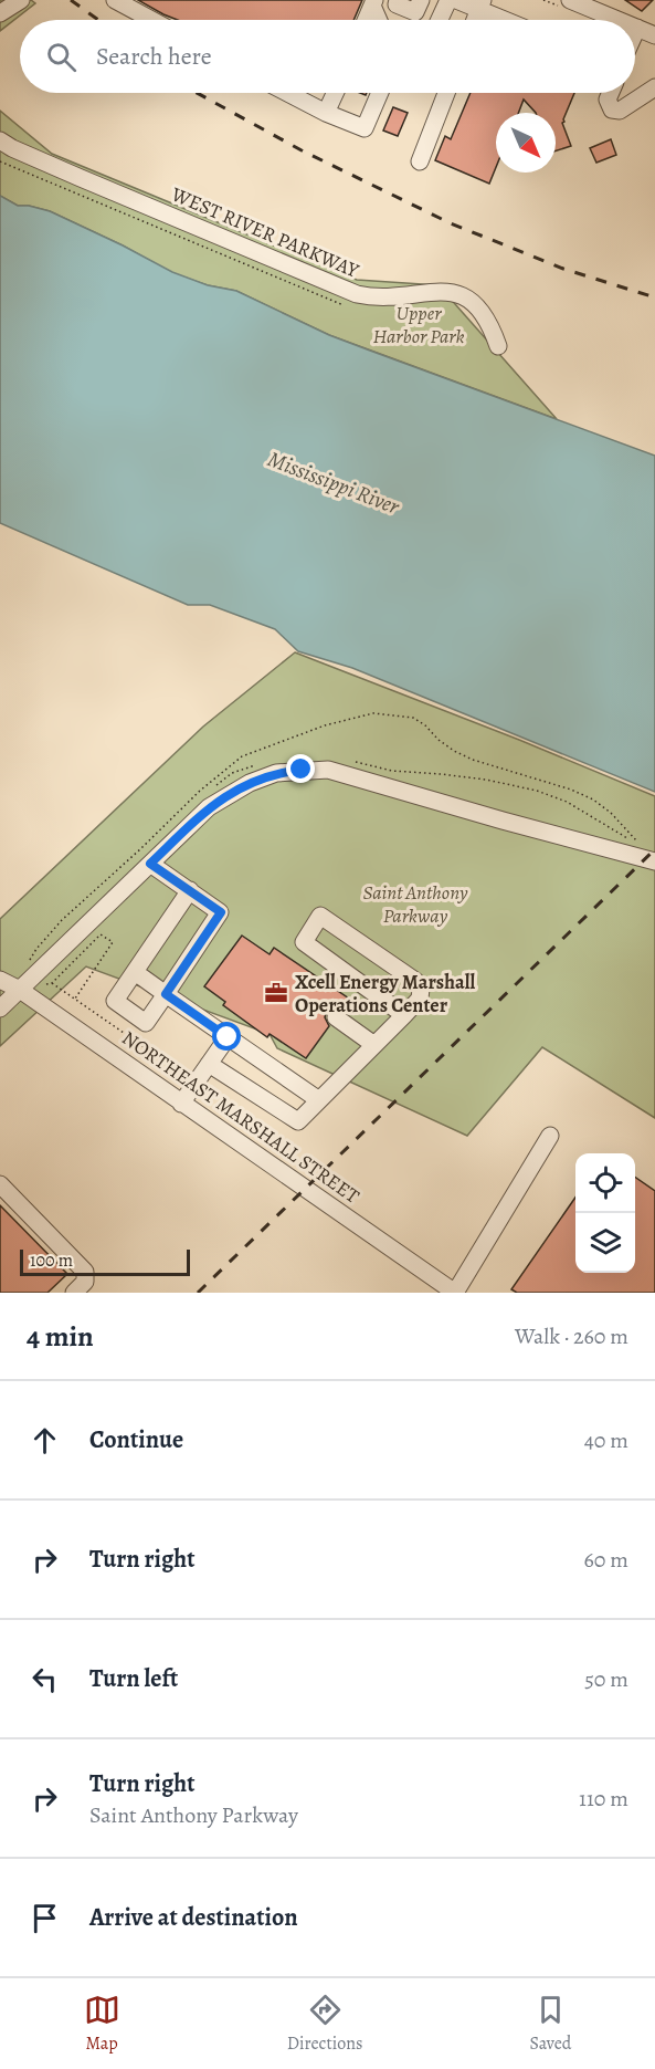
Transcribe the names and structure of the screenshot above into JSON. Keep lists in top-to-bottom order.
{
  "streets": {
    "street": ["WEST RIVER PARKWAY", "NORTHEAST MARSHALL STREET"]
  },
  "water": ["Mississippi River"],
  "parks": ["Upper Harbor Park", "Saint Anthony Parkway"],
  "places": {
    "office": ["Xcell Energy Marshall Operations Center"]
  },
  "scale_bar": "100 m",
  "north": "bottom right",
  "page": {
    "search": "Search here",
    "scale": "100 m",
    "heading": ["4 min", "Walk · 260 m"],
    "list": [
      ["Continue", "40 m"],
      ["Turn right", "60 m"],
      ["Turn left", "50 m"],
      ["Turn right", "Saint Anthony Parkway", "110 m"],
      "Arrive at destination"
    ],
    "nav": ["Map", "Directions", "Saved"]
  }
}
